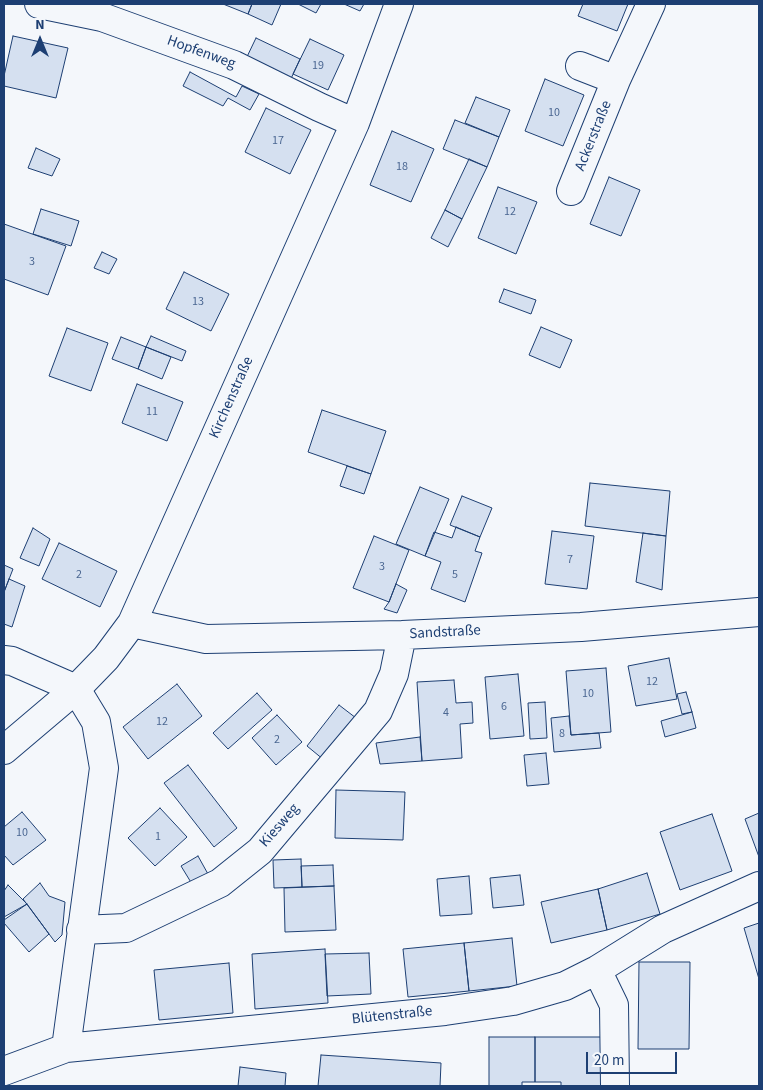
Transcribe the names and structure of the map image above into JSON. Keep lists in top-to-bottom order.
{
  "streets": {
    "street": [
      "Hopfenweg",
      "Ackerstraße",
      "Kirchenstraße",
      "Sandstraße",
      "Kiesweg",
      "Blütenstraße"
    ]
  },
  "crossings": [
    ["Hopfenweg", "Kirchenstraße"],
    ["Kirchenstraße", "Sandstraße"],
    ["Sandstraße", "Kiesweg"]
  ],
  "house_numbers": [
    "19",
    "10",
    "17",
    "18",
    "12",
    "3",
    "13",
    "11",
    "7",
    "3",
    "2",
    "5",
    "12",
    "10",
    "6",
    "4",
    "12",
    "8",
    "2",
    "10",
    "1"
  ],
  "scale_bar": "20 m",
  "north": "top"
}
